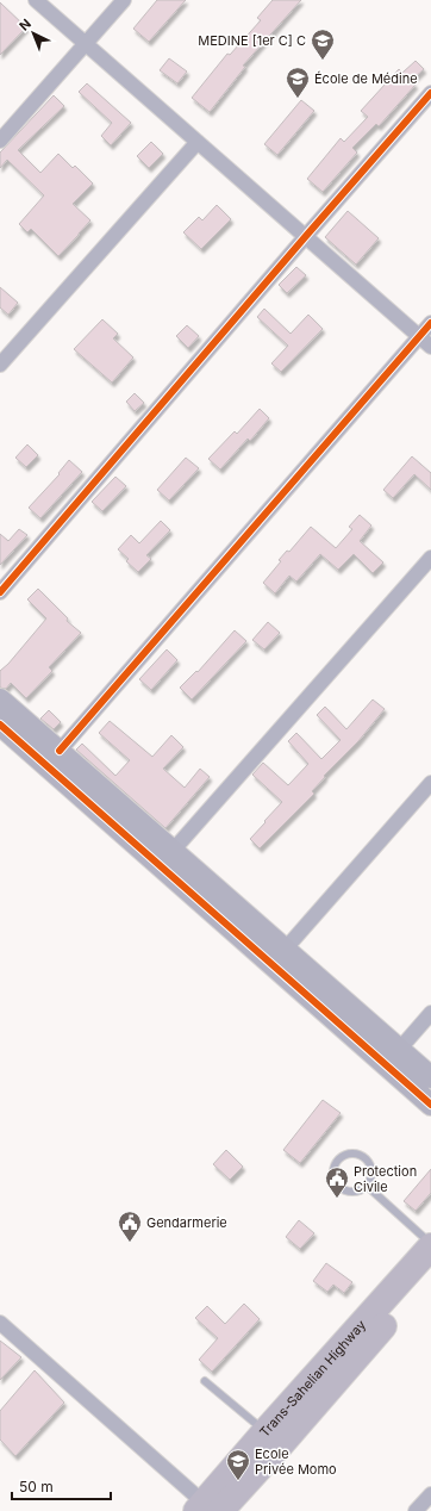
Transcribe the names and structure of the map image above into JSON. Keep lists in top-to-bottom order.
{
  "streets": {
    "highway": ["Trans-Sahelian Highway"]
  },
  "places": {
    "school or university": ["MEDINE [1er C] C", "École de Médine", "Ecole Privée Momo"],
    "public building": ["Protection Civile", "Gendarmerie"]
  },
  "scale_bar": "50 m",
  "north": "top left"
}
